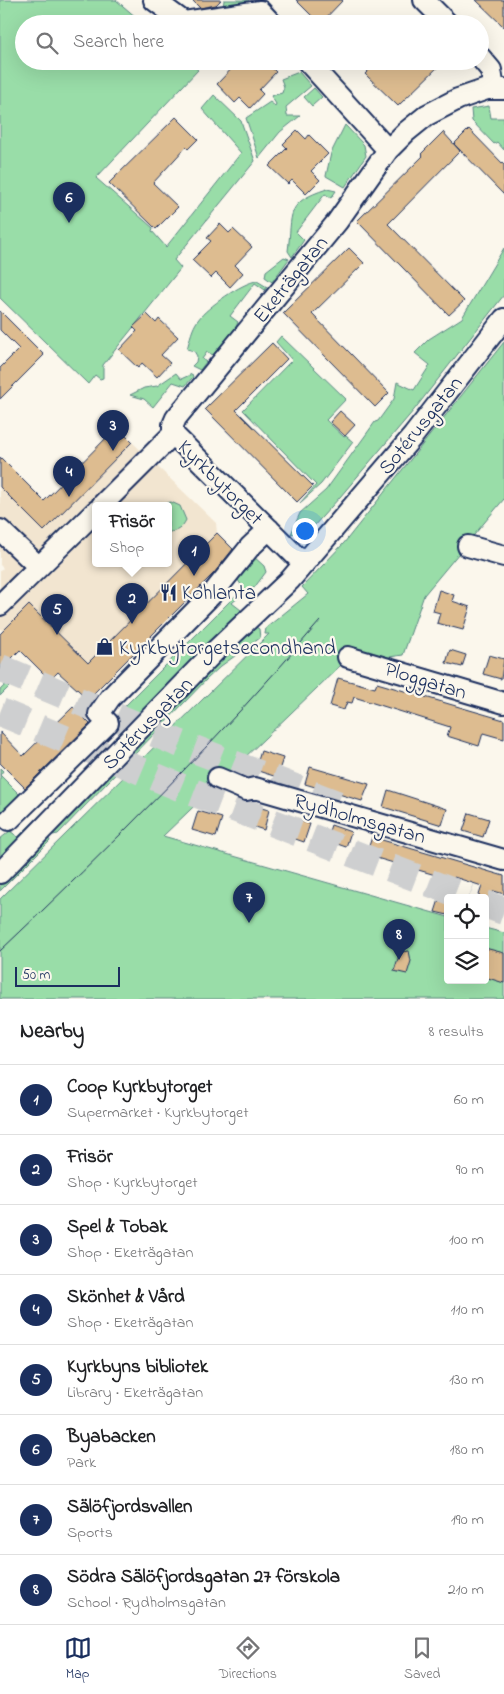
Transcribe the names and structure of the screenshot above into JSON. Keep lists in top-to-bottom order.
{
  "streets": {
    "street": [
      "Eketrägatan",
      "Sotérusgatan",
      "Kyrkbytorget",
      "Ploggatan",
      "Rydholmsgatan"
    ]
  },
  "crossings": [
    ["Eketrägatan", "Kyrkbytorget"],
    ["Sotérusgatan", "Kyrkbytorget"]
  ],
  "places": {
    "restaurant": ["Kohlanta"],
    "shop": ["Kyrkbytorgetsecondhand"]
  },
  "scale_bar": "50 m",
  "page": {
    "search": "Search here",
    "pins": [
      "6",
      "3",
      "4",
      "1",
      "2",
      "5",
      "7",
      "8"
    ],
    "popup": ["Frisör", "Shop"],
    "scale": "50 m",
    "heading": ["Nearby", "8 results"],
    "list": [
      {
        "mark": "1",
        "name": "Coop Kyrkbytorget",
        "note": "Supermarket · Kyrkbytorget",
        "value": "60 m"
      },
      {
        "mark": "2",
        "name": "Frisör",
        "note": "Shop · Kyrkbytorget",
        "value": "90 m"
      },
      {
        "mark": "3",
        "name": "Spel & Tobak",
        "note": "Shop · Eketrägatan",
        "value": "100 m"
      },
      {
        "mark": "4",
        "name": "Skönhet & Vård",
        "note": "Shop · Eketrägatan",
        "value": "110 m"
      },
      {
        "mark": "5",
        "name": "Kyrkbyns bibliotek",
        "note": "Library · Eketrägatan",
        "value": "130 m"
      },
      {
        "mark": "6",
        "name": "Byabacken",
        "note": "Park",
        "value": "180 m"
      },
      {
        "mark": "7",
        "name": "Sälöfjordsvallen",
        "note": "Sports",
        "value": "190 m"
      },
      {
        "mark": "8",
        "name": "Södra Sälöfjordsgatan 27 förskola",
        "note": "School · Rydholmsgatan",
        "value": "210 m"
      }
    ],
    "nav": ["Map", "Directions", "Saved"]
  }
}
